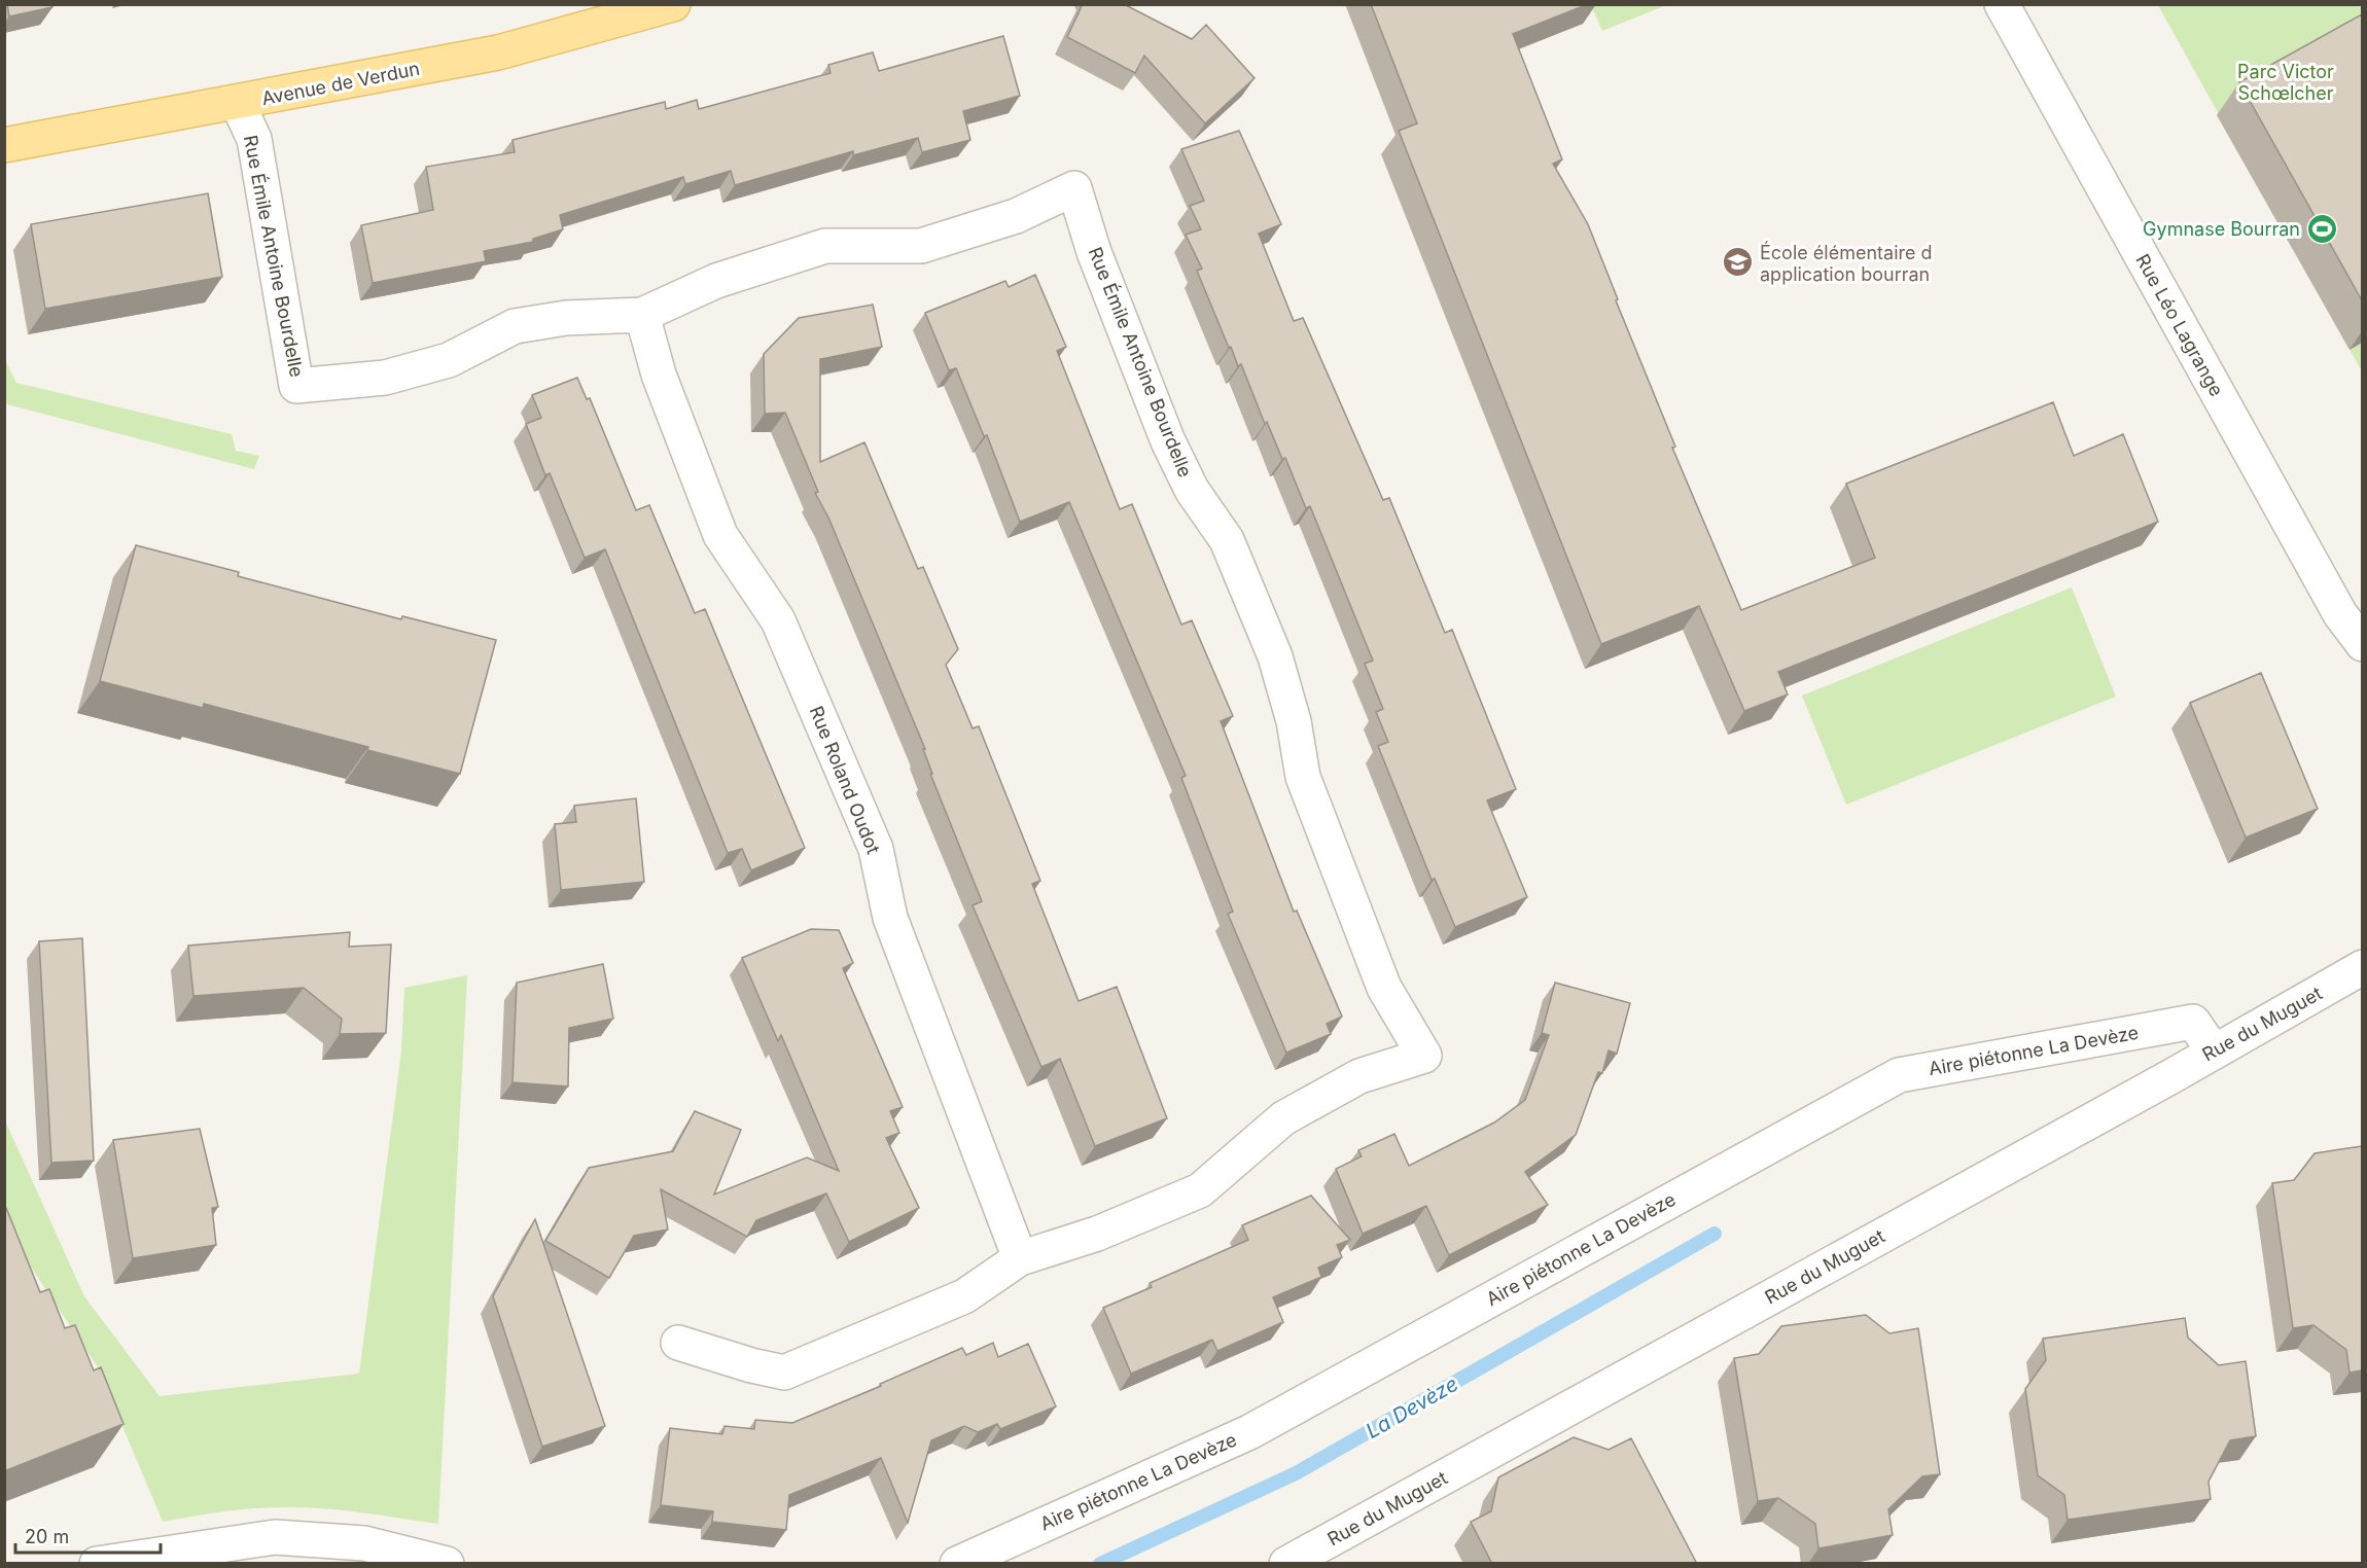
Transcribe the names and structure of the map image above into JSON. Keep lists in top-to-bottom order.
{
  "streets": {
    "main road": ["Avenue de Verdun"],
    "street": [
      "Rue Émile Antoine Bourdelle",
      "Rue Léo Lagrange",
      "Rue Roland Oudot",
      "Rue du Muguet",
      "Aire piétonne La Devèze"
    ]
  },
  "crossings": [
    ["Avenue de Verdun", "Rue Émile Antoine Bourdelle"],
    ["Rue Émile Antoine Bourdelle", "Rue Roland Oudot"],
    ["Rue du Muguet", "Aire piétonne La Devèze"]
  ],
  "water": ["La Devèze"],
  "parks": ["Parc Victor Schœlcher"],
  "places": {
    "sports": ["Gymnase Bourran"],
    "school or university": ["École élémentaire d application bourran"]
  },
  "scale_bar": "20 m"
}
